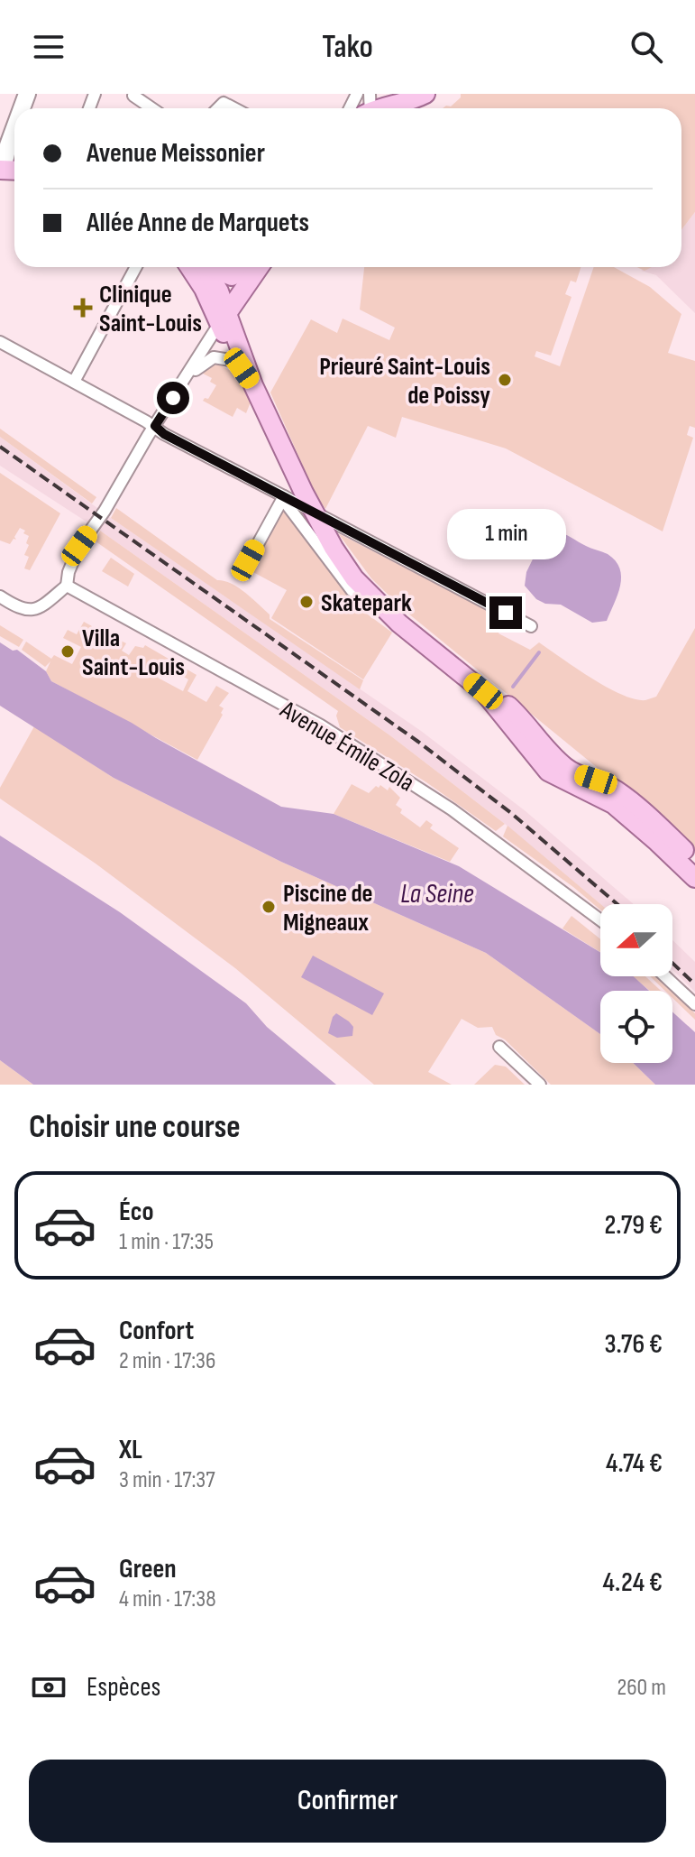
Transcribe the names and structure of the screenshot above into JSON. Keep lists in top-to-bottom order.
{
  "streets": {
    "street": ["Avenue Émile Zola"]
  },
  "water": ["La Seine"],
  "places": {
    "health": ["Clinique Saint-Louis"],
    "other": [
      "Prieuré Saint-Louis de Poissy",
      "Skatepark",
      "Villa Saint-Louis",
      "Piscine de Migneaux"
    ]
  },
  "north": "left",
  "page": {
    "header": "Tako",
    "banner": ["Avenue Meissonier", "Allée Anne de Marquets"],
    "bubble": "1 min",
    "heading": "Choisir une course",
    "list": [
      {
        "name": "Éco",
        "note": "1 min · 17:35",
        "value": "2.79 €"
      },
      {
        "name": "Confort",
        "note": "2 min · 17:36",
        "value": "3.76 €"
      },
      {
        "name": "XL",
        "note": "3 min · 17:37",
        "value": "4.74 €"
      },
      {
        "name": "Green",
        "note": "4 min · 17:38",
        "value": "4.24 €"
      }
    ],
    "pay": ["Espèces", "260 m"],
    "buttons": "Confirmer"
  }
}
